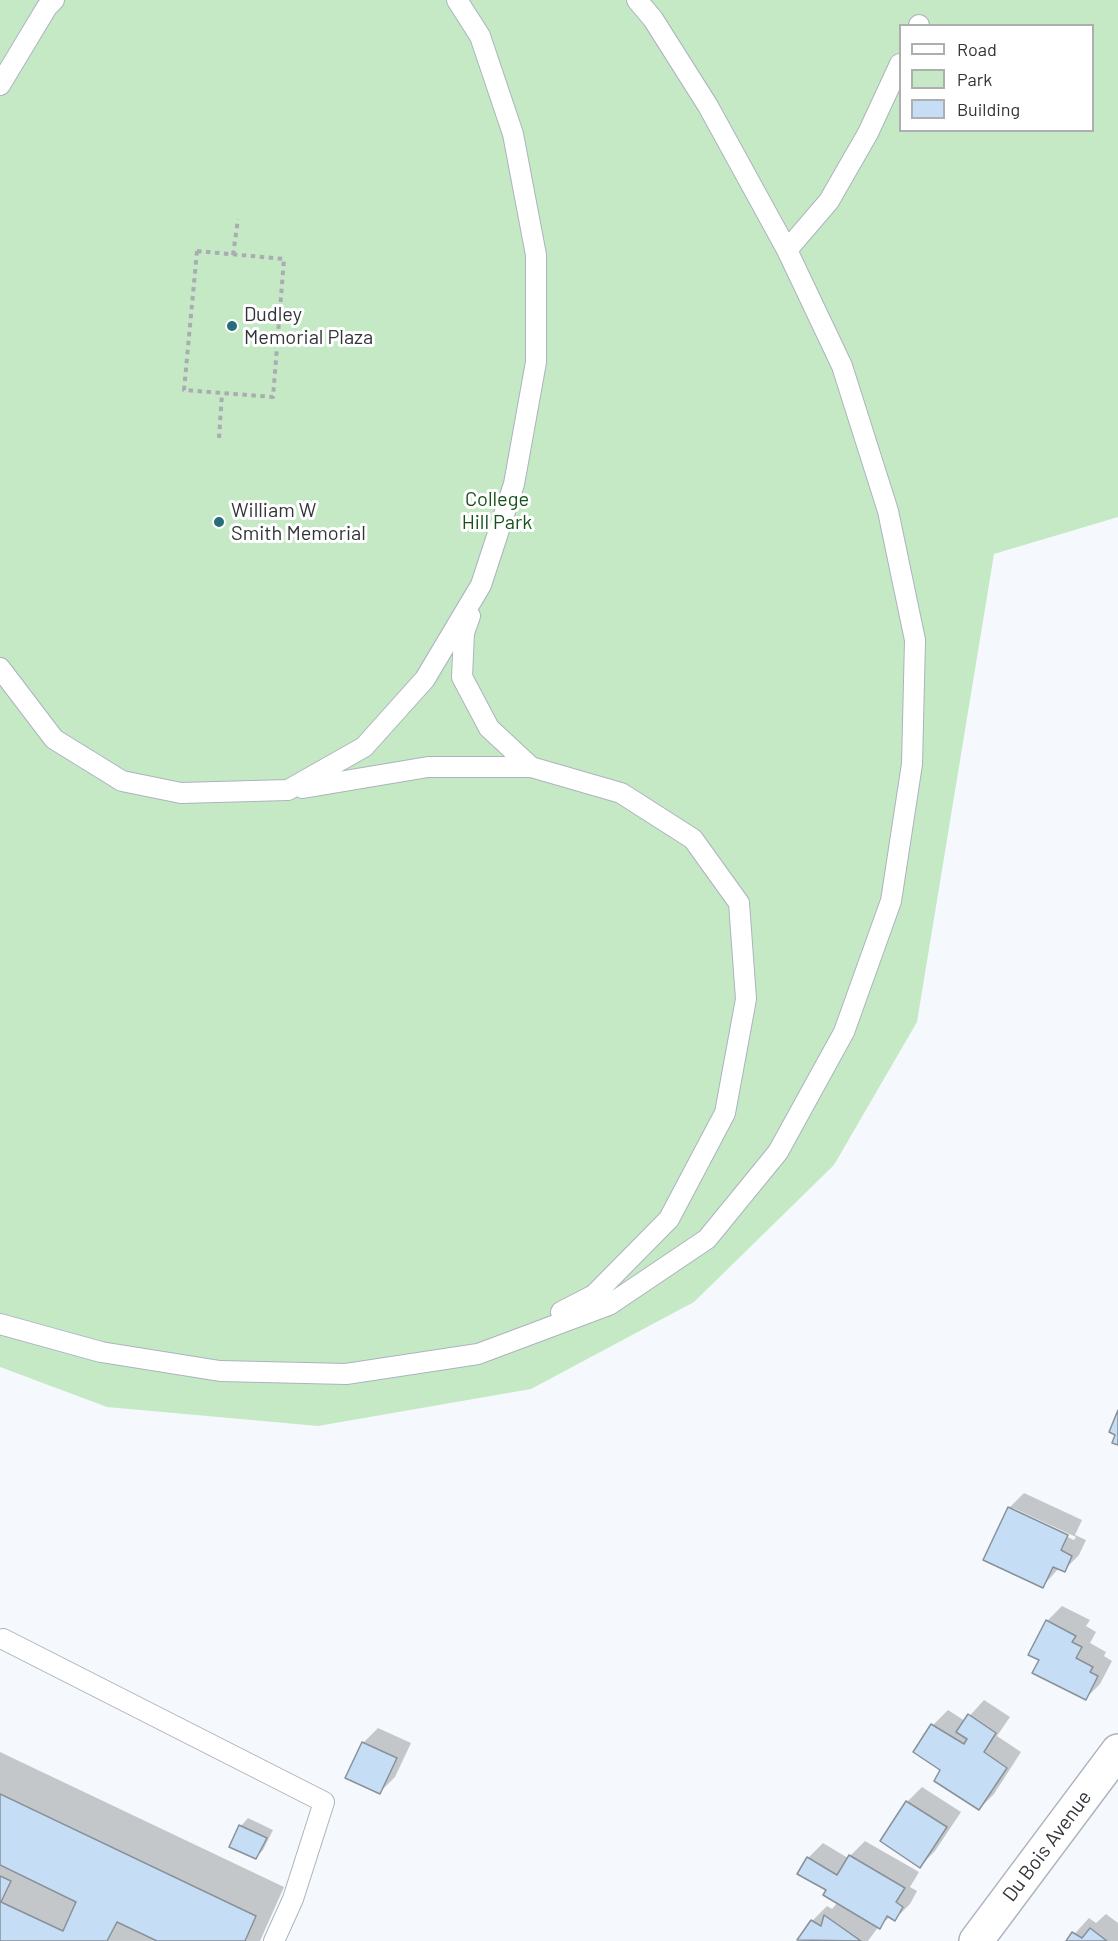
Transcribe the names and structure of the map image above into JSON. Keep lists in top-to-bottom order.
{
  "streets": {
    "street": ["Du Bois Avenue"]
  },
  "parks": ["College Hill Park"],
  "places": ["Dudley Memorial Plaza", "William W Smith Memorial"],
  "legend": ["Road", "Park", "Building"]
}
